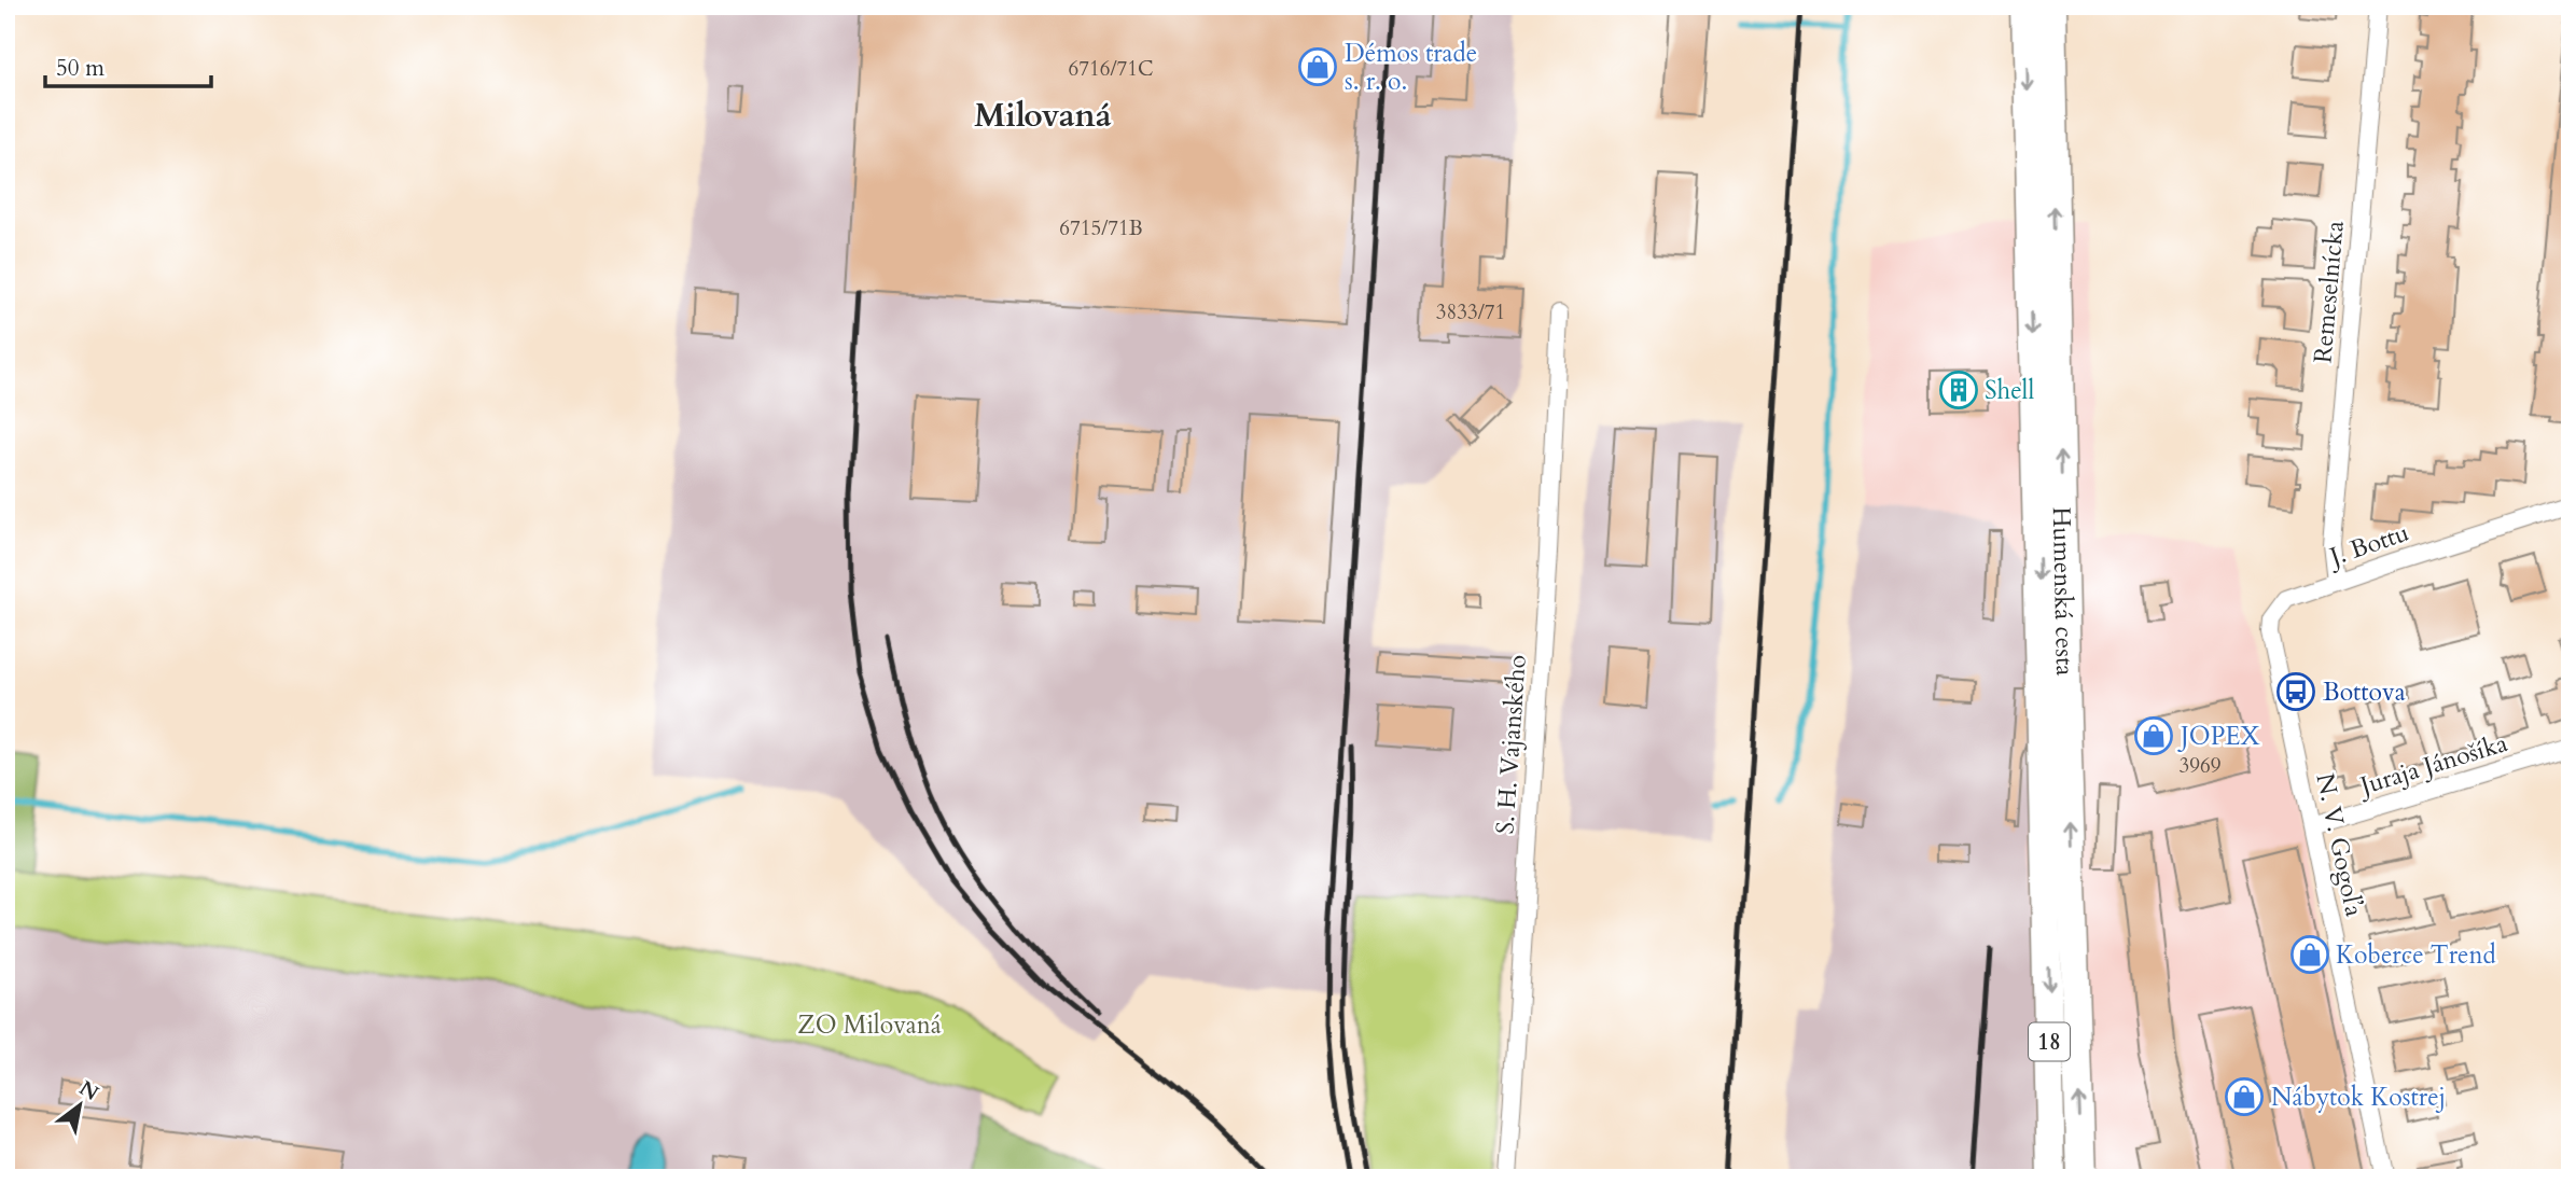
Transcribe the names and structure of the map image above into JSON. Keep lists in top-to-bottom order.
{
  "streets": {
    "main road": ["Humenská cesta", "18"],
    "street": [
      "Remeselnícka",
      "J. Bottu",
      "S. H. Vajanského",
      "Juraja Jánošíka",
      "N. V. Gogoľa"
    ]
  },
  "crossings": [
    ["Remeselnícka", "J. Bottu"],
    ["J. Bottu", "N. V. Gogoľa"],
    ["Juraja Jánošíka", "N. V. Gogoľa"]
  ],
  "districts": ["Milovaná"],
  "parks": ["ZO Milovaná"],
  "places": {
    "shop": [
      "Démos trade s. r. o.",
      "JOPEX",
      "Koberce Trend",
      "Nábytok Kostrej"
    ],
    "building": ["Shell"],
    "bus stop": ["Bottova"]
  },
  "house_numbers": [
    "6716/71C",
    "6715/71B",
    "3833/71",
    "3969"
  ],
  "scale_bar": "50 m",
  "north": "top right"
}
